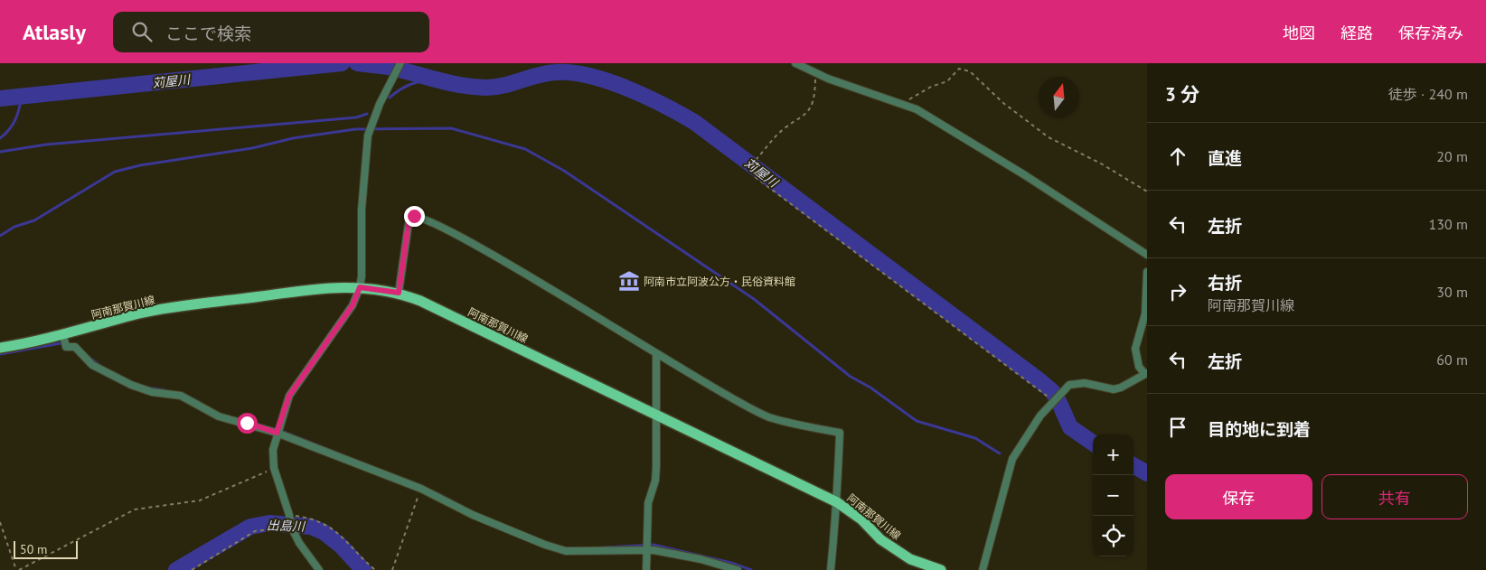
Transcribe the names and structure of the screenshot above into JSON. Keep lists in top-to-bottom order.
{
  "streets": {
    "main road": ["阿南那賀川線"]
  },
  "water": ["苅屋川", "出島川"],
  "places": {
    "museum": ["阿南市立阿波公方・民俗資料館"]
  },
  "scale_bar": "50 m",
  "north": "top",
  "page": {
    "header": "Atlasly",
    "search": "ここで検索",
    "nav": ["地図", "経路", "保存済み"],
    "heading": ["3 分", "徒歩 · 240 m"],
    "list": [
      ["直進", "20 m"],
      ["左折", "130 m"],
      ["右折", "阿南那賀川線", "30 m"],
      ["左折", "60 m"],
      "目的地に到着"
    ],
    "map_buttons": ["+", "−"],
    "buttons": ["保存", "共有"],
    "scale": "50 m"
  }
}
